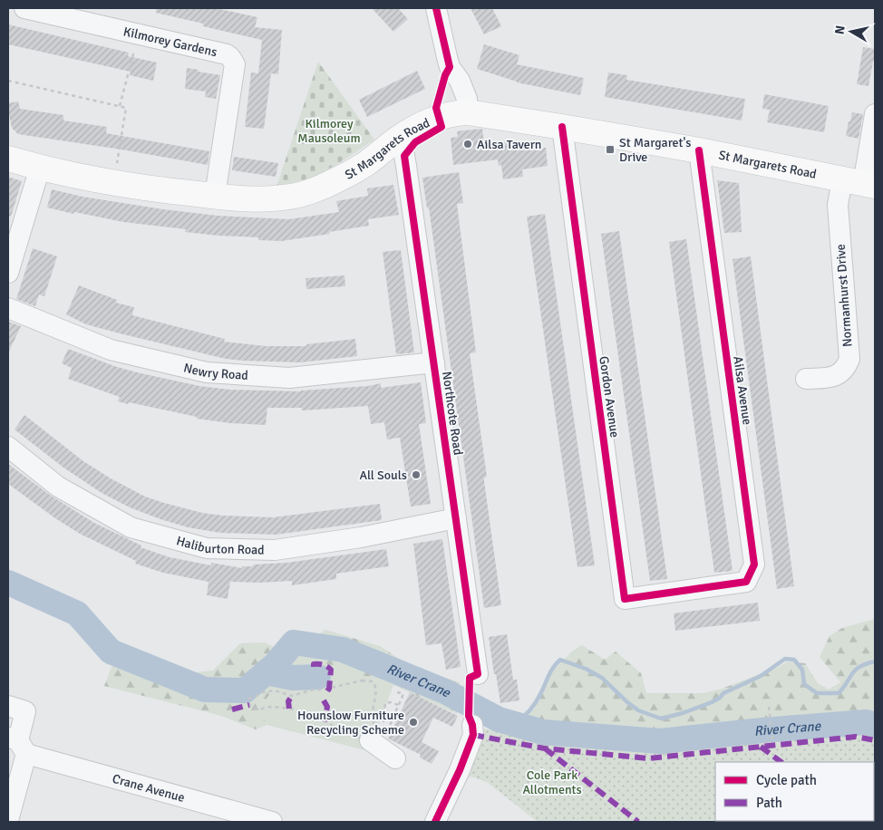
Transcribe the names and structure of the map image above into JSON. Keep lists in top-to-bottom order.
{
  "streets": {
    "main road": ["St Margarets Road"],
    "street": [
      "Kilmorey Gardens",
      "Normanhurst Drive",
      "Newry Road",
      "Ailsa Avenue",
      "Gordon Avenue",
      "Northcote Road",
      "Haliburton Road",
      "Crane Avenue"
    ]
  },
  "crossings": [
    ["Kilmorey Gardens", "St Margarets Road"],
    ["St Margarets Road", "Normanhurst Drive"],
    ["St Margarets Road", "Ailsa Avenue"],
    ["St Margarets Road", "Gordon Avenue"],
    ["St Margarets Road", "Northcote Road"],
    ["Newry Road", "Northcote Road"],
    ["Ailsa Avenue", "Gordon Avenue"],
    ["Northcote Road", "Haliburton Road"]
  ],
  "water": ["River Crane"],
  "parks": ["Kilmorey Mausoleum", "Cole Park Allotments"],
  "places": {
    "other": ["Ailsa Tavern", "All Souls", "Hounslow Furniture Recycling Scheme"],
    "transit": ["St Margaret's Drive"]
  },
  "legend": ["Cycle path", "Path"],
  "north": "left"
}
